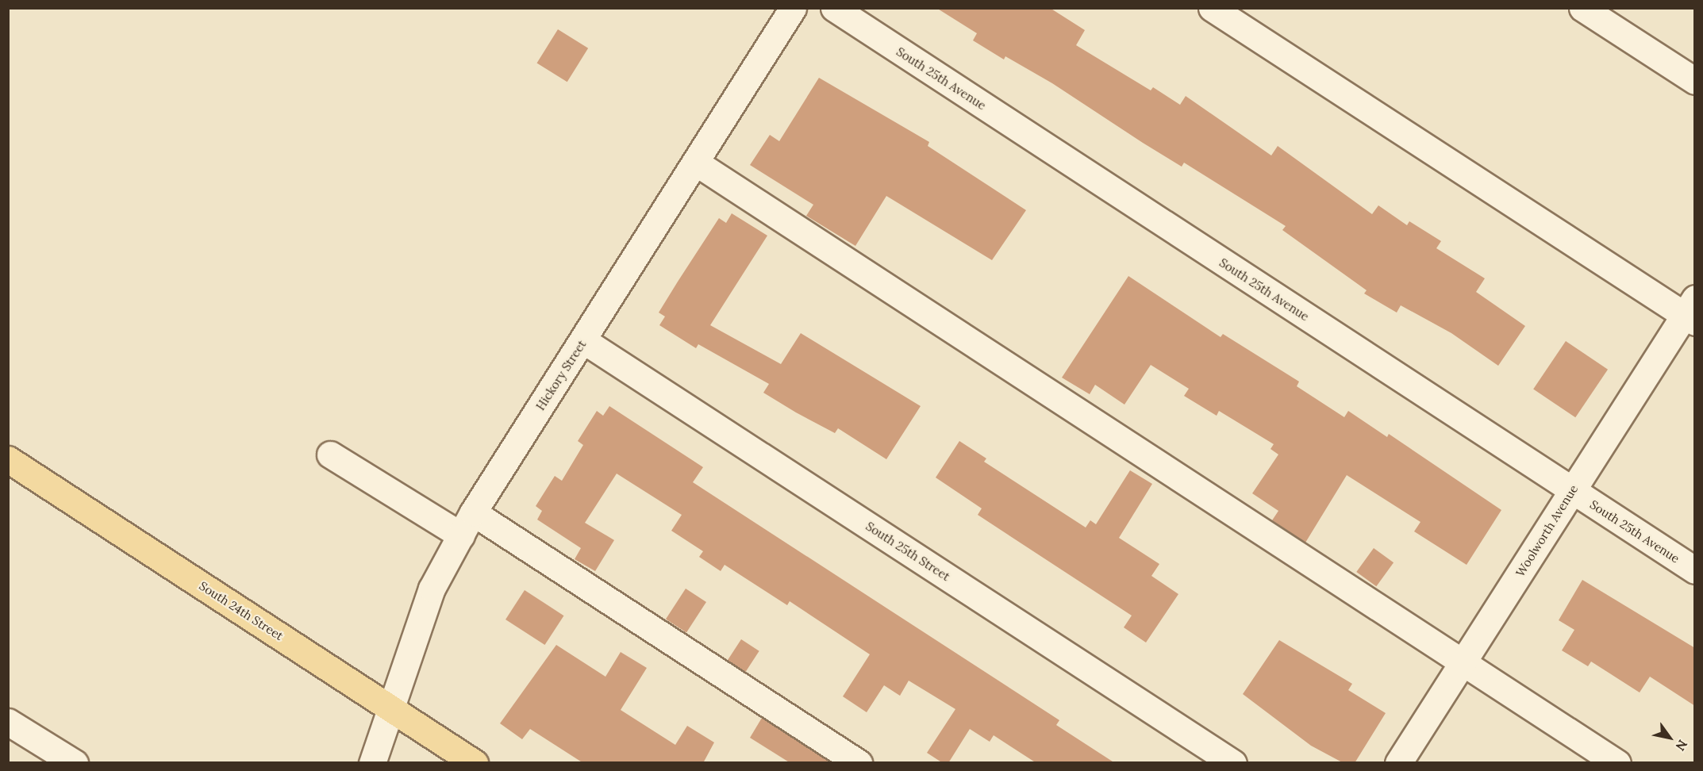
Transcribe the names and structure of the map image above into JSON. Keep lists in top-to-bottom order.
{
  "streets": {
    "main road": ["South 24th Street"],
    "street": [
      "South 25th Avenue",
      "Hickory Street",
      "Woolworth Avenue",
      "South 25th Street"
    ]
  },
  "crossings": [
    ["South 25th Avenue", "Woolworth Avenue"],
    ["Hickory Street", "South 25th Street"],
    ["Hickory Street", "South 24th Street"]
  ],
  "north": "bottom right"
}
